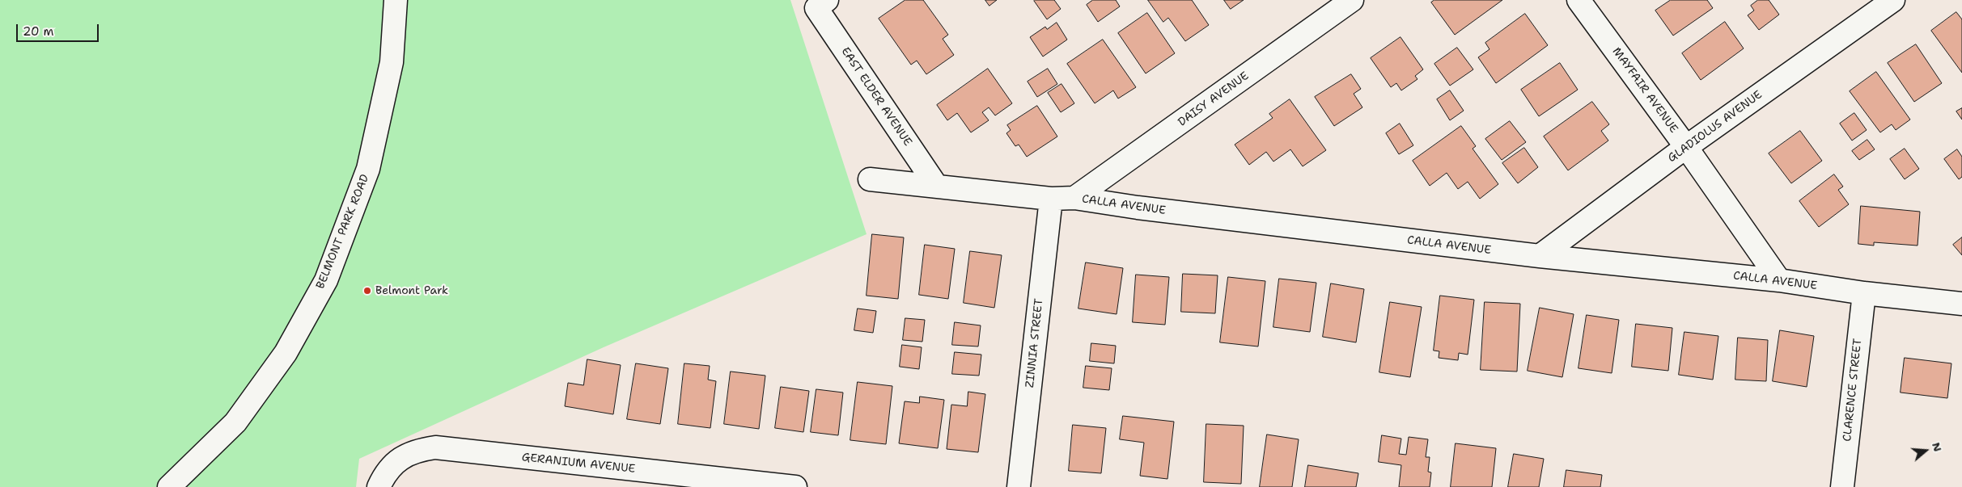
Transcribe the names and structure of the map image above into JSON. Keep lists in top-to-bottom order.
{
  "streets": {
    "street": [
      "MAYFAIR AVENUE",
      "EAST ELDER AVENUE",
      "DAISY AVENUE",
      "GLADIOLUS AVENUE",
      "CALLA AVENUE",
      "BELMONT PARK ROAD",
      "ZINNIA STREET",
      "CLARENCE STREET",
      "GERANIUM AVENUE"
    ]
  },
  "crossings": [
    ["MAYFAIR AVENUE", "GLADIOLUS AVENUE"],
    ["MAYFAIR AVENUE", "CALLA AVENUE"],
    ["EAST ELDER AVENUE", "CALLA AVENUE"],
    ["DAISY AVENUE", "CALLA AVENUE"],
    ["GLADIOLUS AVENUE", "CALLA AVENUE"],
    ["CALLA AVENUE", "ZINNIA STREET"],
    ["CALLA AVENUE", "CLARENCE STREET"]
  ],
  "places": ["Belmont Park"],
  "scale_bar": "20 m",
  "north": "right"
}
